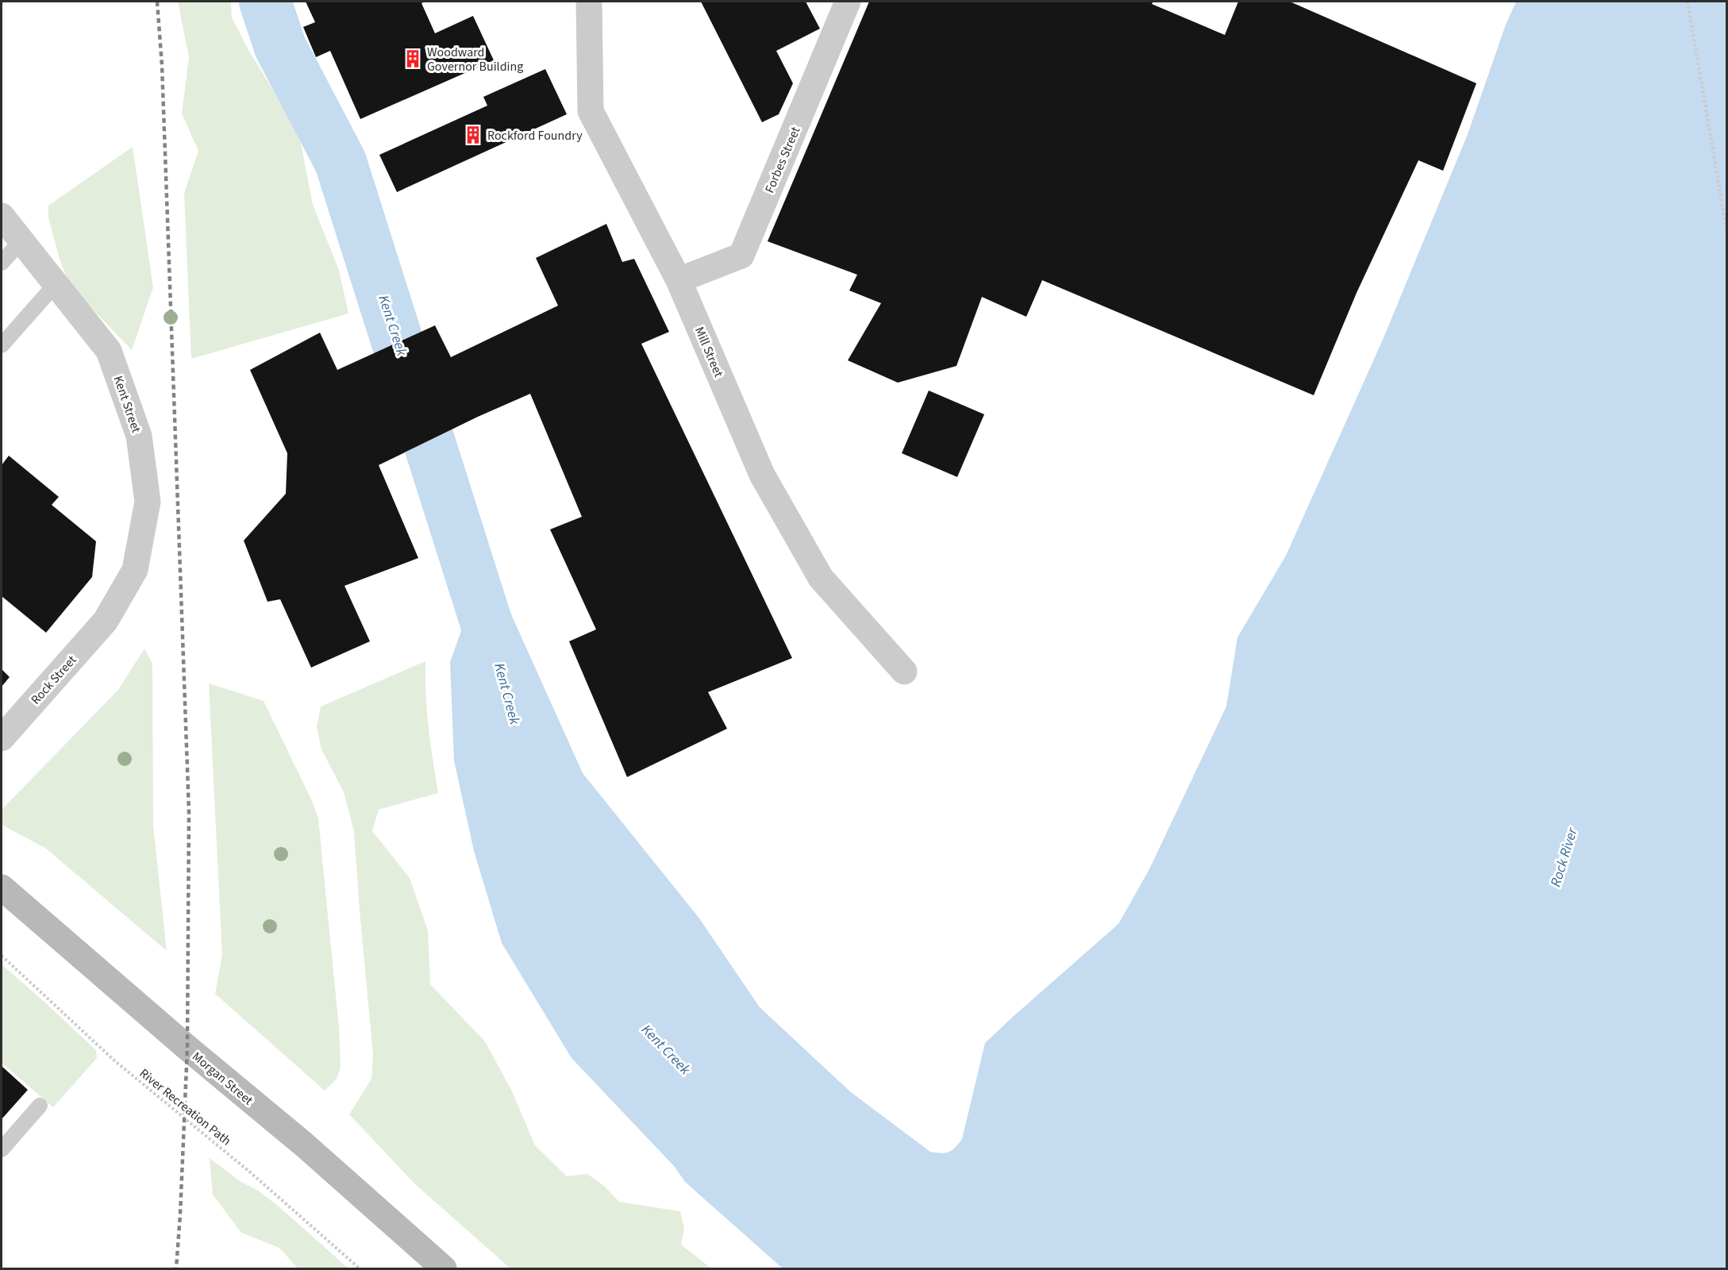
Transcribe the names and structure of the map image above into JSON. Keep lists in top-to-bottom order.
{
  "streets": {
    "main road": ["Morgan Street"],
    "street": [
      "Forbes Street",
      "Mill Street",
      "Kent Street",
      "Rock Street"
    ],
    "path": ["River Recreation Path"]
  },
  "crossings": [
    ["Forbes Street", "Mill Street"],
    ["Kent Street", "Rock Street"]
  ],
  "water": ["Kent Creek", "Rock River"],
  "places": {
    "building": ["Woodward Governor Building", "Rockford Foundry"]
  }
}
